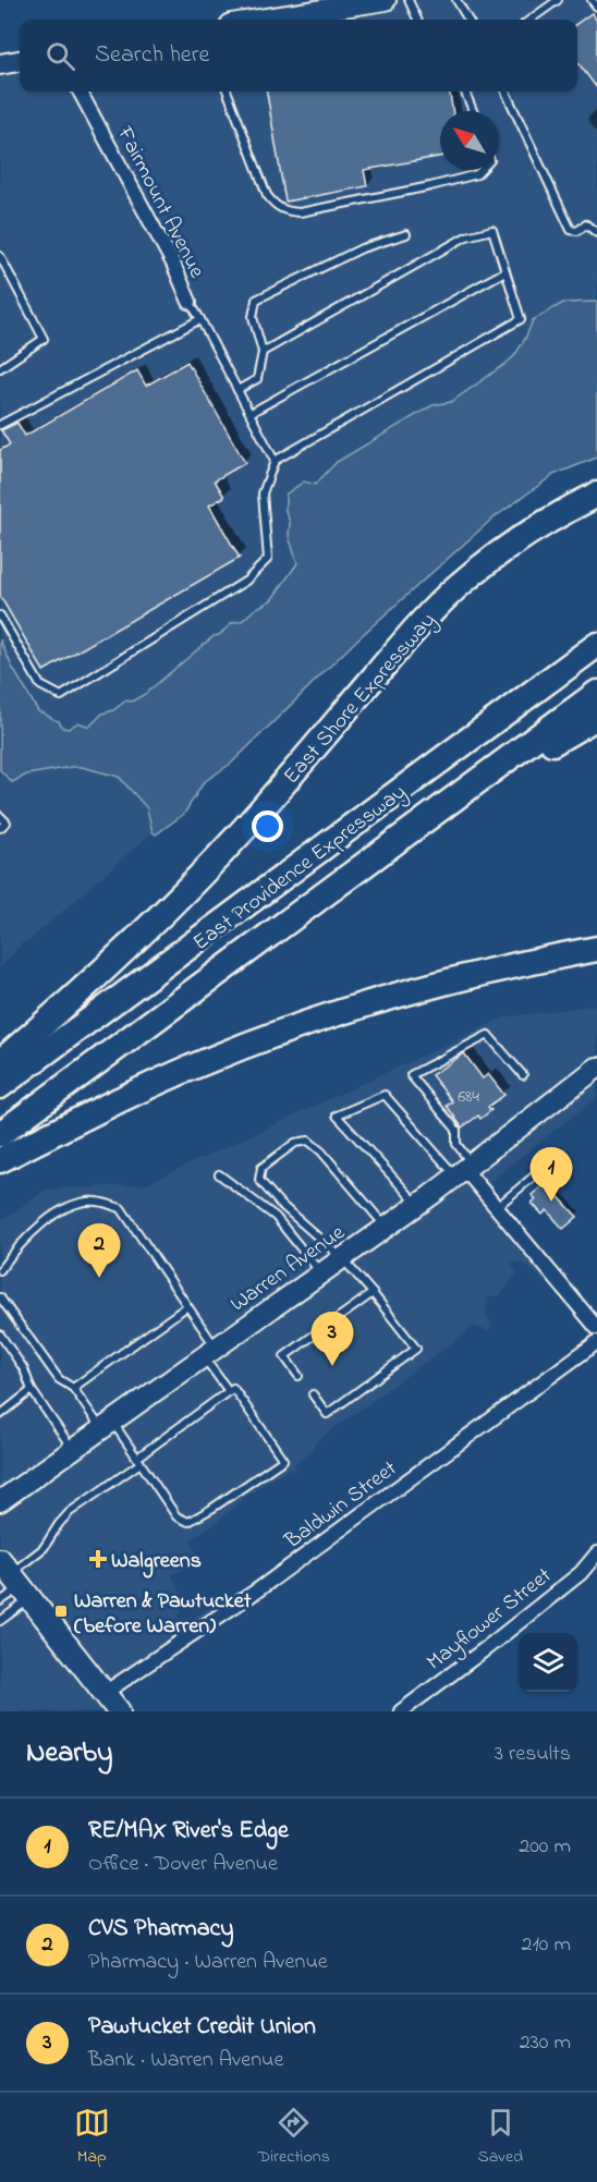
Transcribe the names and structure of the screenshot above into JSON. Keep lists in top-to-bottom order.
{
  "streets": {
    "highway": ["East Shore Expressway", "East Providence Expressway"],
    "main road": ["Warren Avenue"],
    "street": ["Fairmount Avenue", "Baldwin Street", "Mayflower Street"]
  },
  "places": {
    "health": ["Walgreens"],
    "transit": ["Warren & Pawtucket (before Warren)"]
  },
  "house_numbers": ["684"],
  "north": "top left",
  "page": {
    "search": "Search here",
    "pins": ["1", "2", "3"],
    "heading": ["Nearby", "3 results"],
    "list": [
      {
        "mark": "1",
        "name": "RE/MAX River's Edge",
        "note": "Office · Dover Avenue",
        "value": "200 m"
      },
      {
        "mark": "2",
        "name": "CVS Pharmacy",
        "note": "Pharmacy · Warren Avenue",
        "value": "210 m"
      },
      {
        "mark": "3",
        "name": "Pawtucket Credit Union",
        "note": "Bank · Warren Avenue",
        "value": "230 m"
      }
    ],
    "nav": ["Map", "Directions", "Saved"]
  }
}
